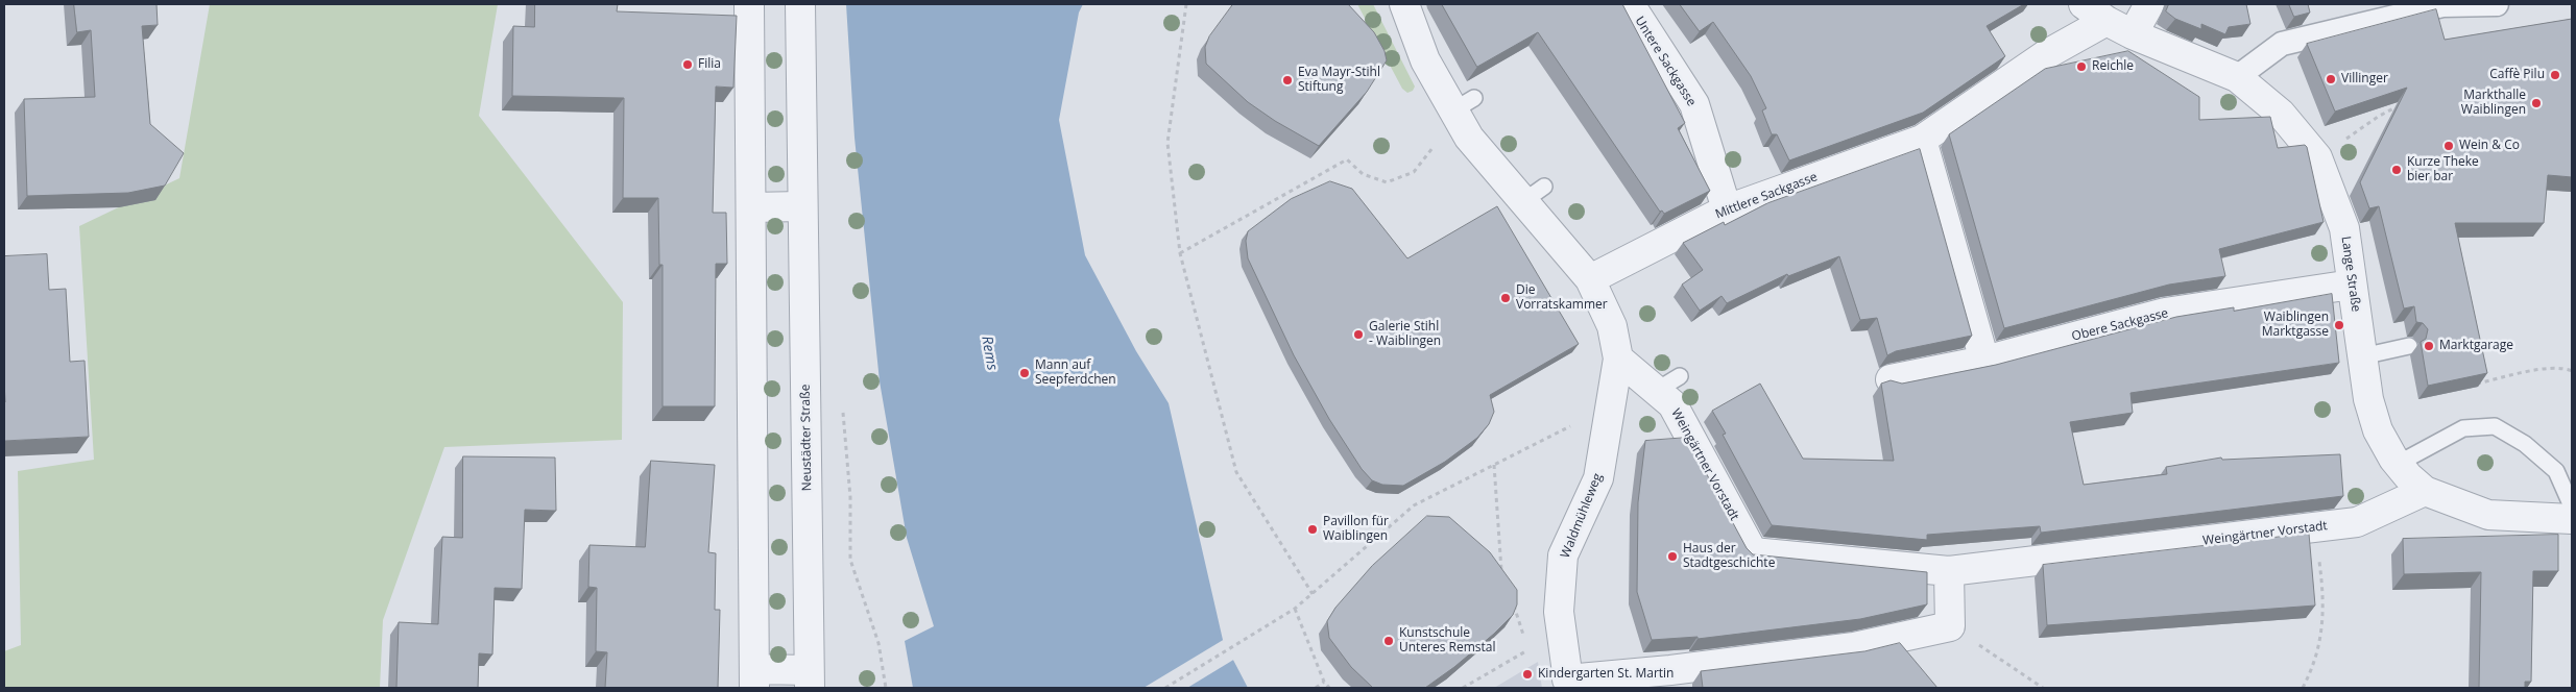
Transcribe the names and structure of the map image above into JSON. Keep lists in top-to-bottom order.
{
  "streets": {
    "street": [
      "Untere Sackgasse",
      "Mittlere Sackgasse",
      "Lange Straße",
      "Obere Sackgasse",
      "Neustädter Straße",
      "Weingärtner Vorstadt",
      "Waldmühleweg"
    ]
  },
  "crossings": [
    ["Untere Sackgasse", "Mittlere Sackgasse"],
    ["Mittlere Sackgasse", "Lange Straße"],
    ["Lange Straße", "Obere Sackgasse"],
    ["Lange Straße", "Weingärtner Vorstadt"]
  ],
  "water": ["Rems"],
  "places": [
    "Filia",
    "Reichle",
    "Caffè Pilu",
    "Villinger",
    "Eva Mayr-Stihl Stiftung",
    "Markthalle Waiblingen",
    "Wein & Co",
    "Kurze Theke bier bar",
    "Die Vorratskammer",
    "Waiblingen Marktgasse",
    "Galerie Stihl - Waiblingen",
    "Marktgarage",
    "Mann auf Seepferdchen",
    "Pavillon für Waiblingen",
    "Haus der Stadtgeschichte",
    "Kunstschule Unteres Remstal",
    "Kindergarten St. Martin"
  ]
}
